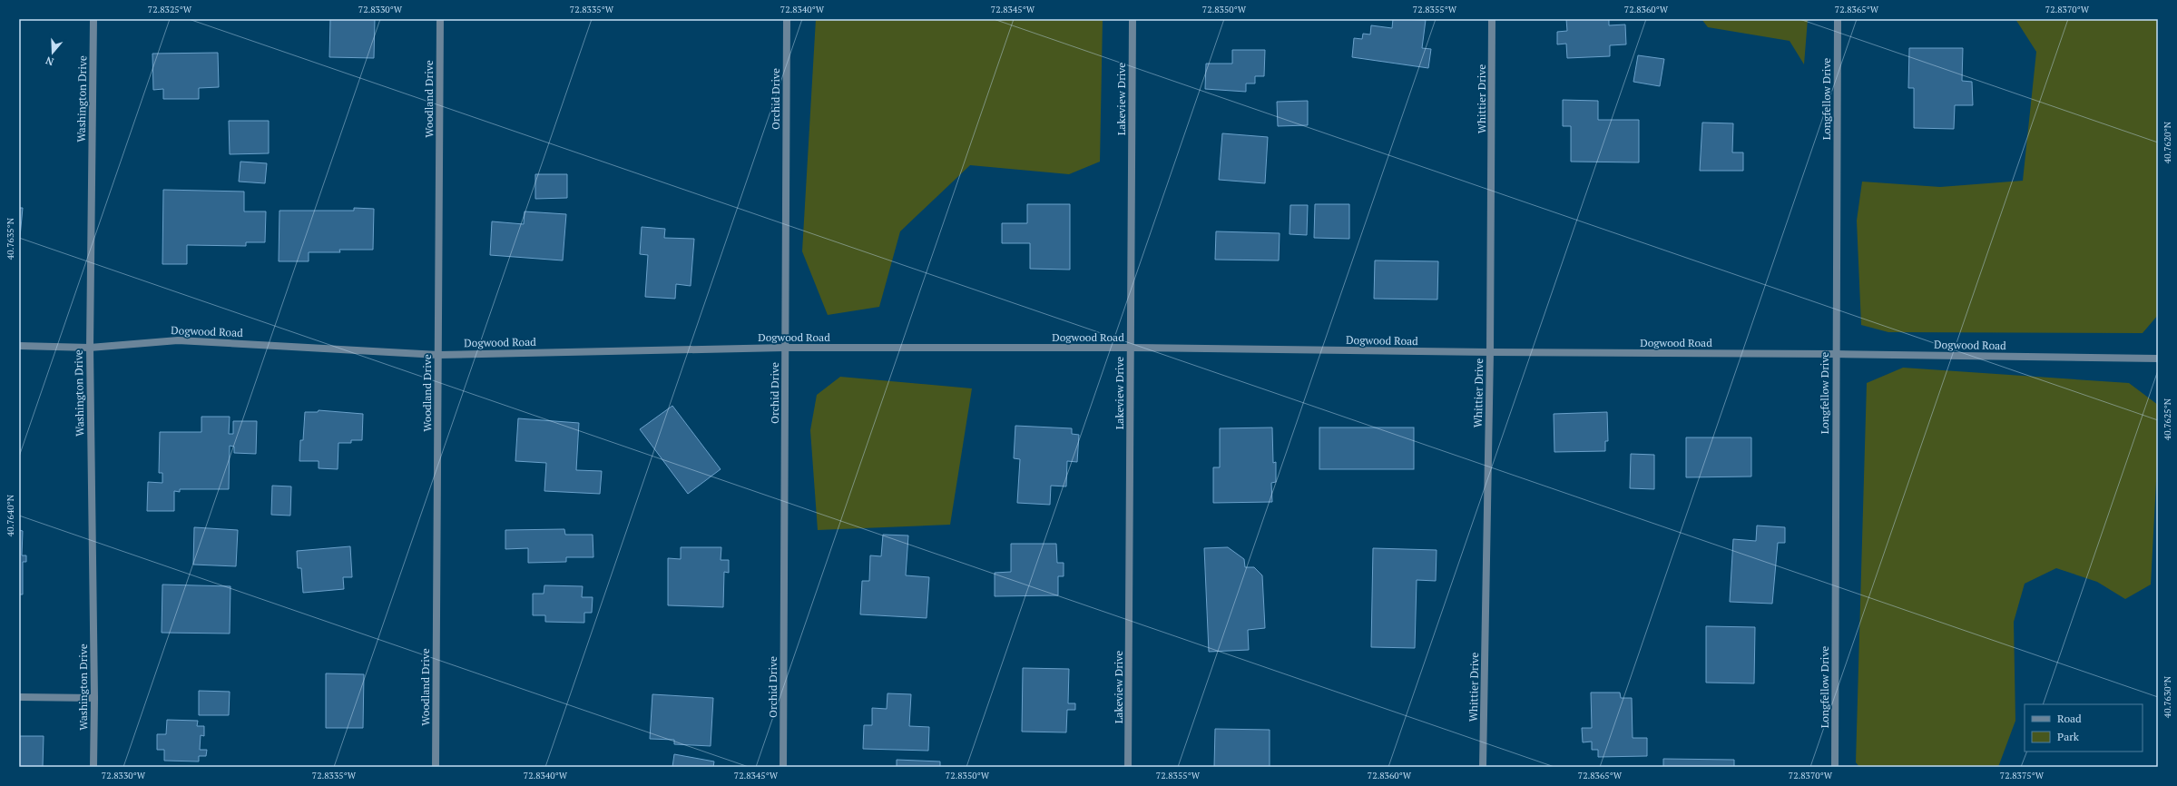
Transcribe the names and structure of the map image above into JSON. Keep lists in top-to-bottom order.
{
  "streets": {
    "street": [
      "Washington Drive",
      "Woodland Drive",
      "Orchid Drive",
      "Lakeview Drive",
      "Whittier Drive",
      "Longfellow Drive",
      "Dogwood Road"
    ]
  },
  "crossings": [
    ["Washington Drive", "Dogwood Road"],
    ["Woodland Drive", "Dogwood Road"],
    ["Orchid Drive", "Dogwood Road"],
    ["Lakeview Drive", "Dogwood Road"],
    ["Whittier Drive", "Dogwood Road"],
    ["Longfellow Drive", "Dogwood Road"]
  ],
  "legend": ["Road", "Park"],
  "north": "bottom",
  "coordinates": [
    "72.8325°W",
    "72.8330°W",
    "72.8335°W",
    "72.8340°W",
    "72.8345°W",
    "72.8350°W",
    "72.8355°W",
    "72.8360°W",
    "72.8365°W",
    "72.8370°W",
    "40.7620°N",
    "40.7635°N",
    "40.7625°N",
    "40.7640°N",
    "40.7630°N",
    "72.8375°W"
  ]
}
